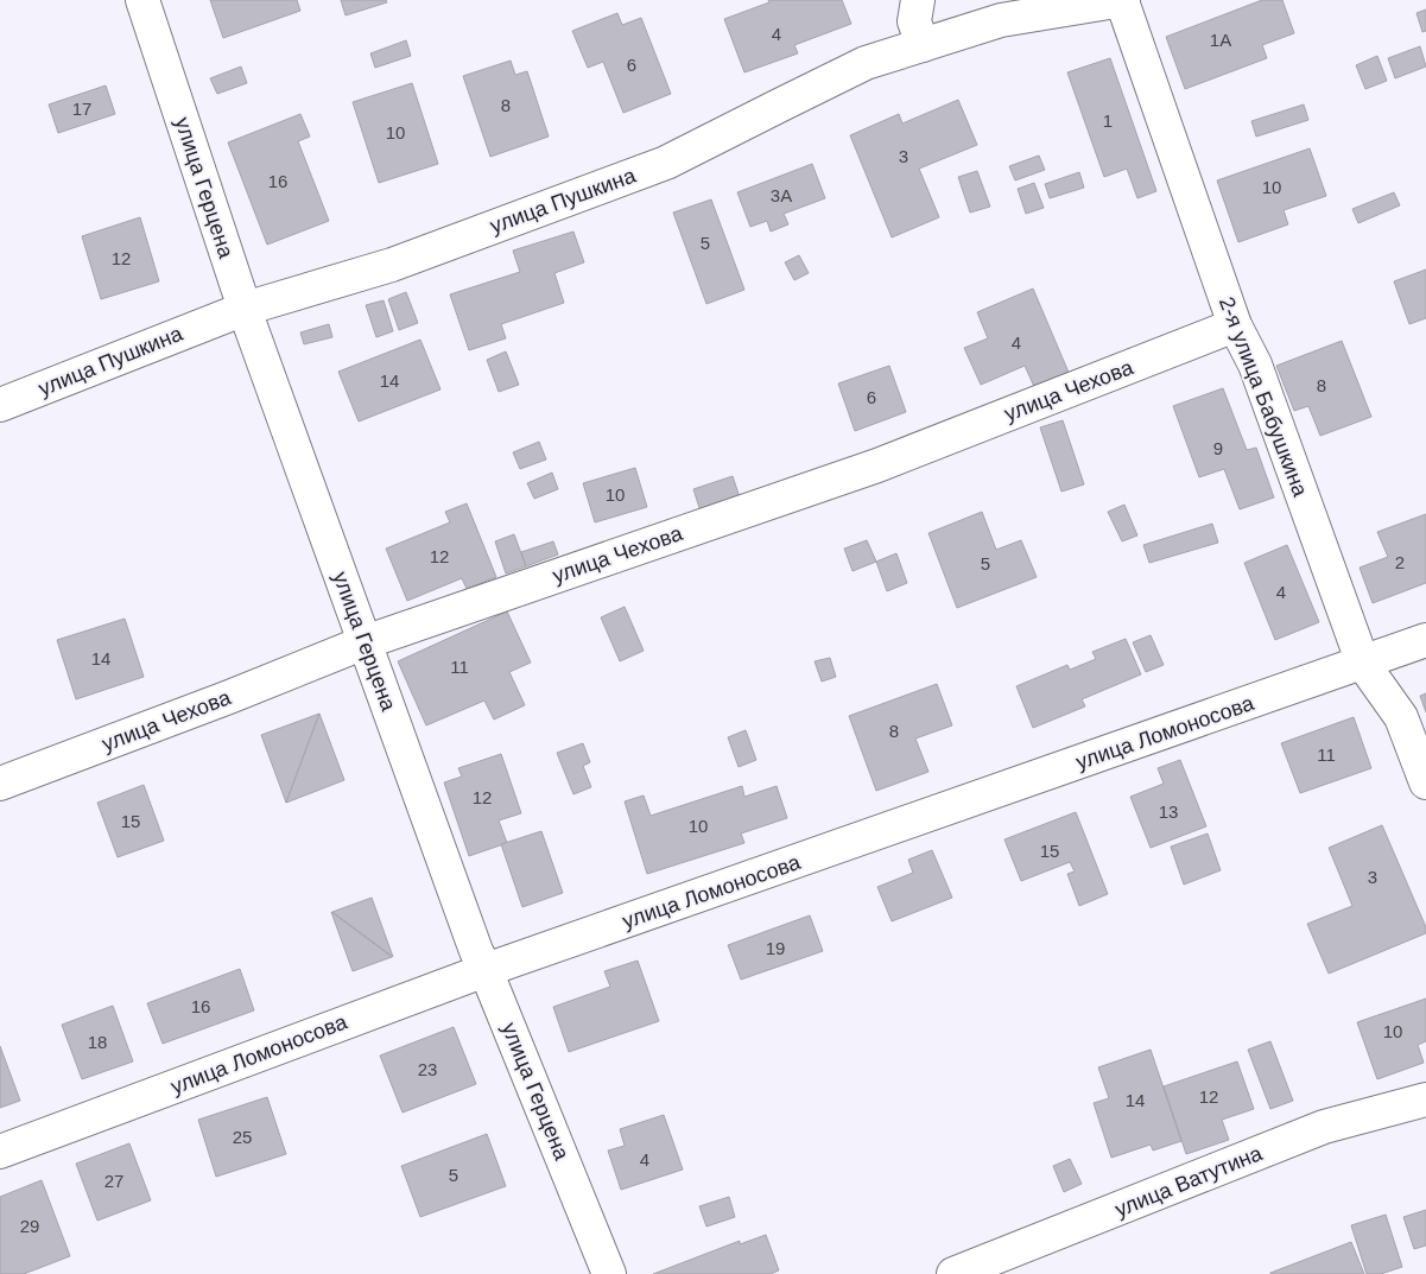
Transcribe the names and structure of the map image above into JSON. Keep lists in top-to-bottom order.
{
  "streets": {
    "street": [
      "улица Герцена",
      "улица Пушкина",
      "улица Чехова",
      "2-я улица Бабушкина",
      "улица Ломоносова",
      "улица Ватутина"
    ]
  },
  "crossings": [
    ["улица Герцена", "улица Пушкина"],
    ["улица Герцена", "улица Чехова"],
    ["улица Герцена", "улица Ломоносова"],
    ["улица Пушкина", "2-я улица Бабушкина"],
    ["улица Чехова", "2-я улица Бабушкина"],
    ["2-я улица Бабушкина", "улица Ломоносова"]
  ],
  "house_numbers": [
    "4",
    "1А",
    "6",
    "8",
    "17",
    "1",
    "10",
    "3",
    "16",
    "10",
    "3А",
    "5",
    "12",
    "4",
    "14",
    "8",
    "6",
    "9",
    "10",
    "12",
    "2",
    "5",
    "4",
    "14",
    "11",
    "8",
    "11",
    "12",
    "13",
    "15",
    "10",
    "15",
    "3",
    "19",
    "16",
    "10",
    "18",
    "23",
    "12",
    "14",
    "25",
    "4",
    "5",
    "27",
    "29"
  ]
}
